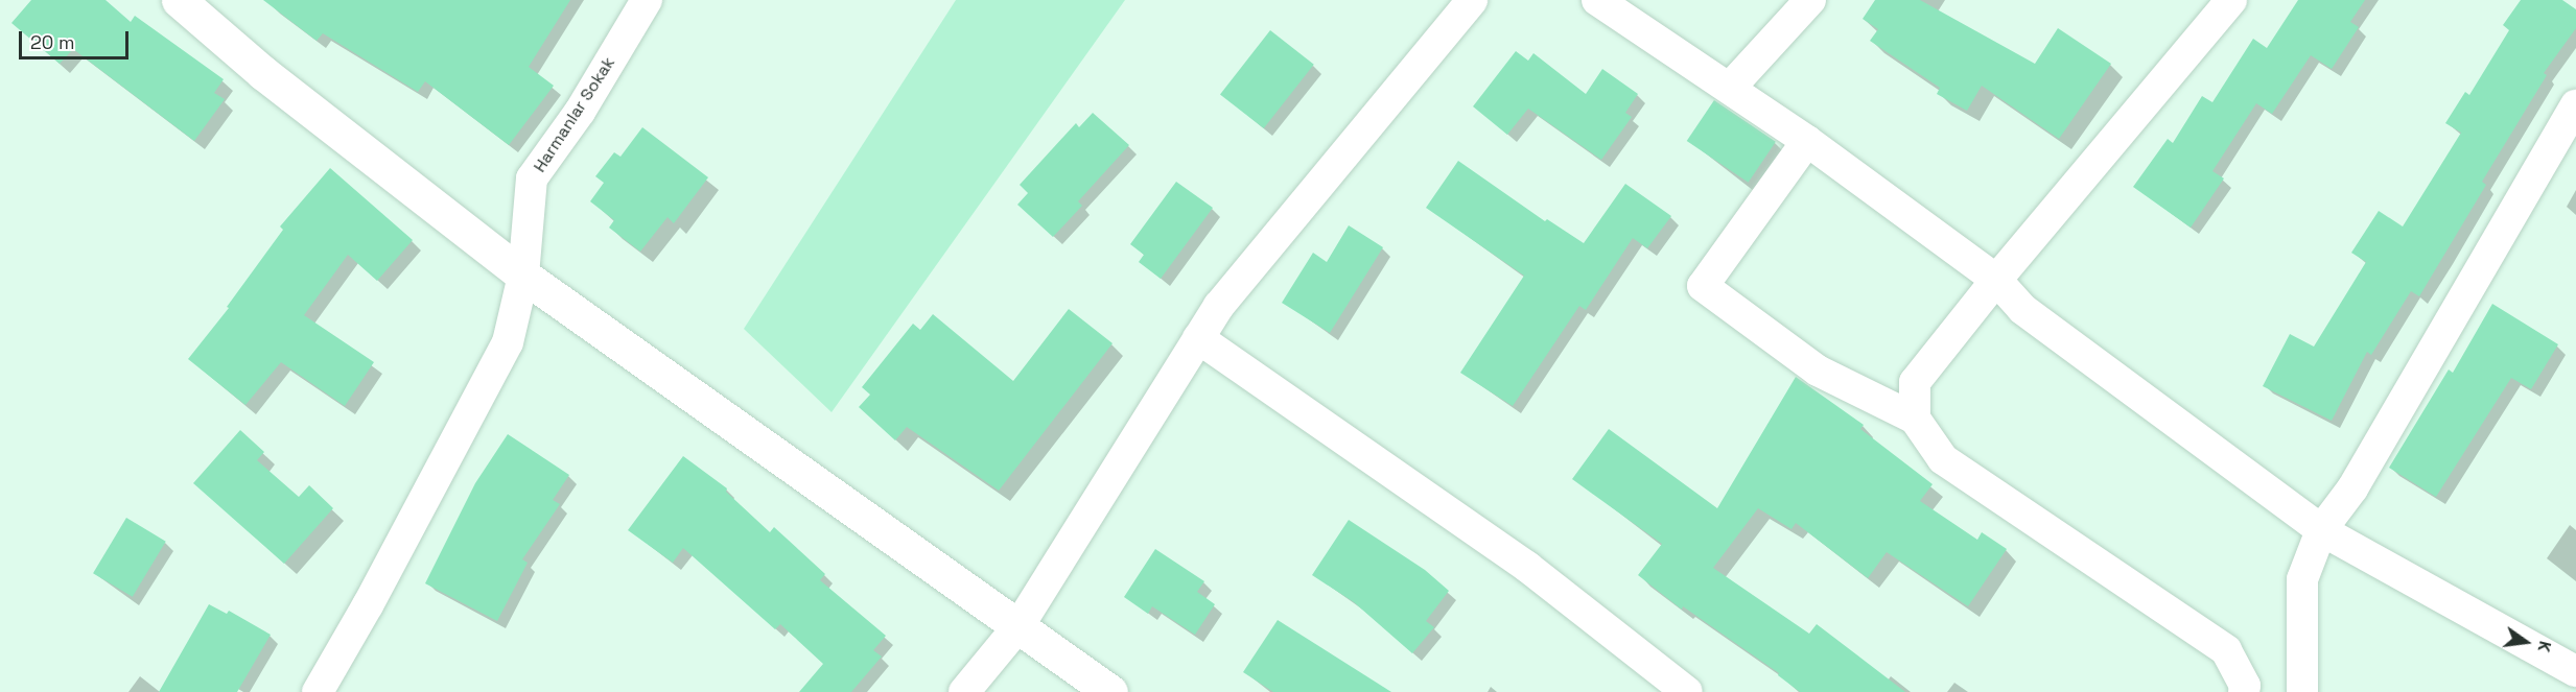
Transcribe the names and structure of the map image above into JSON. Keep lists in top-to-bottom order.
{
  "streets": {
    "street": ["Harmanlar Sokak"]
  },
  "scale_bar": "20 m",
  "north": "right"
}
